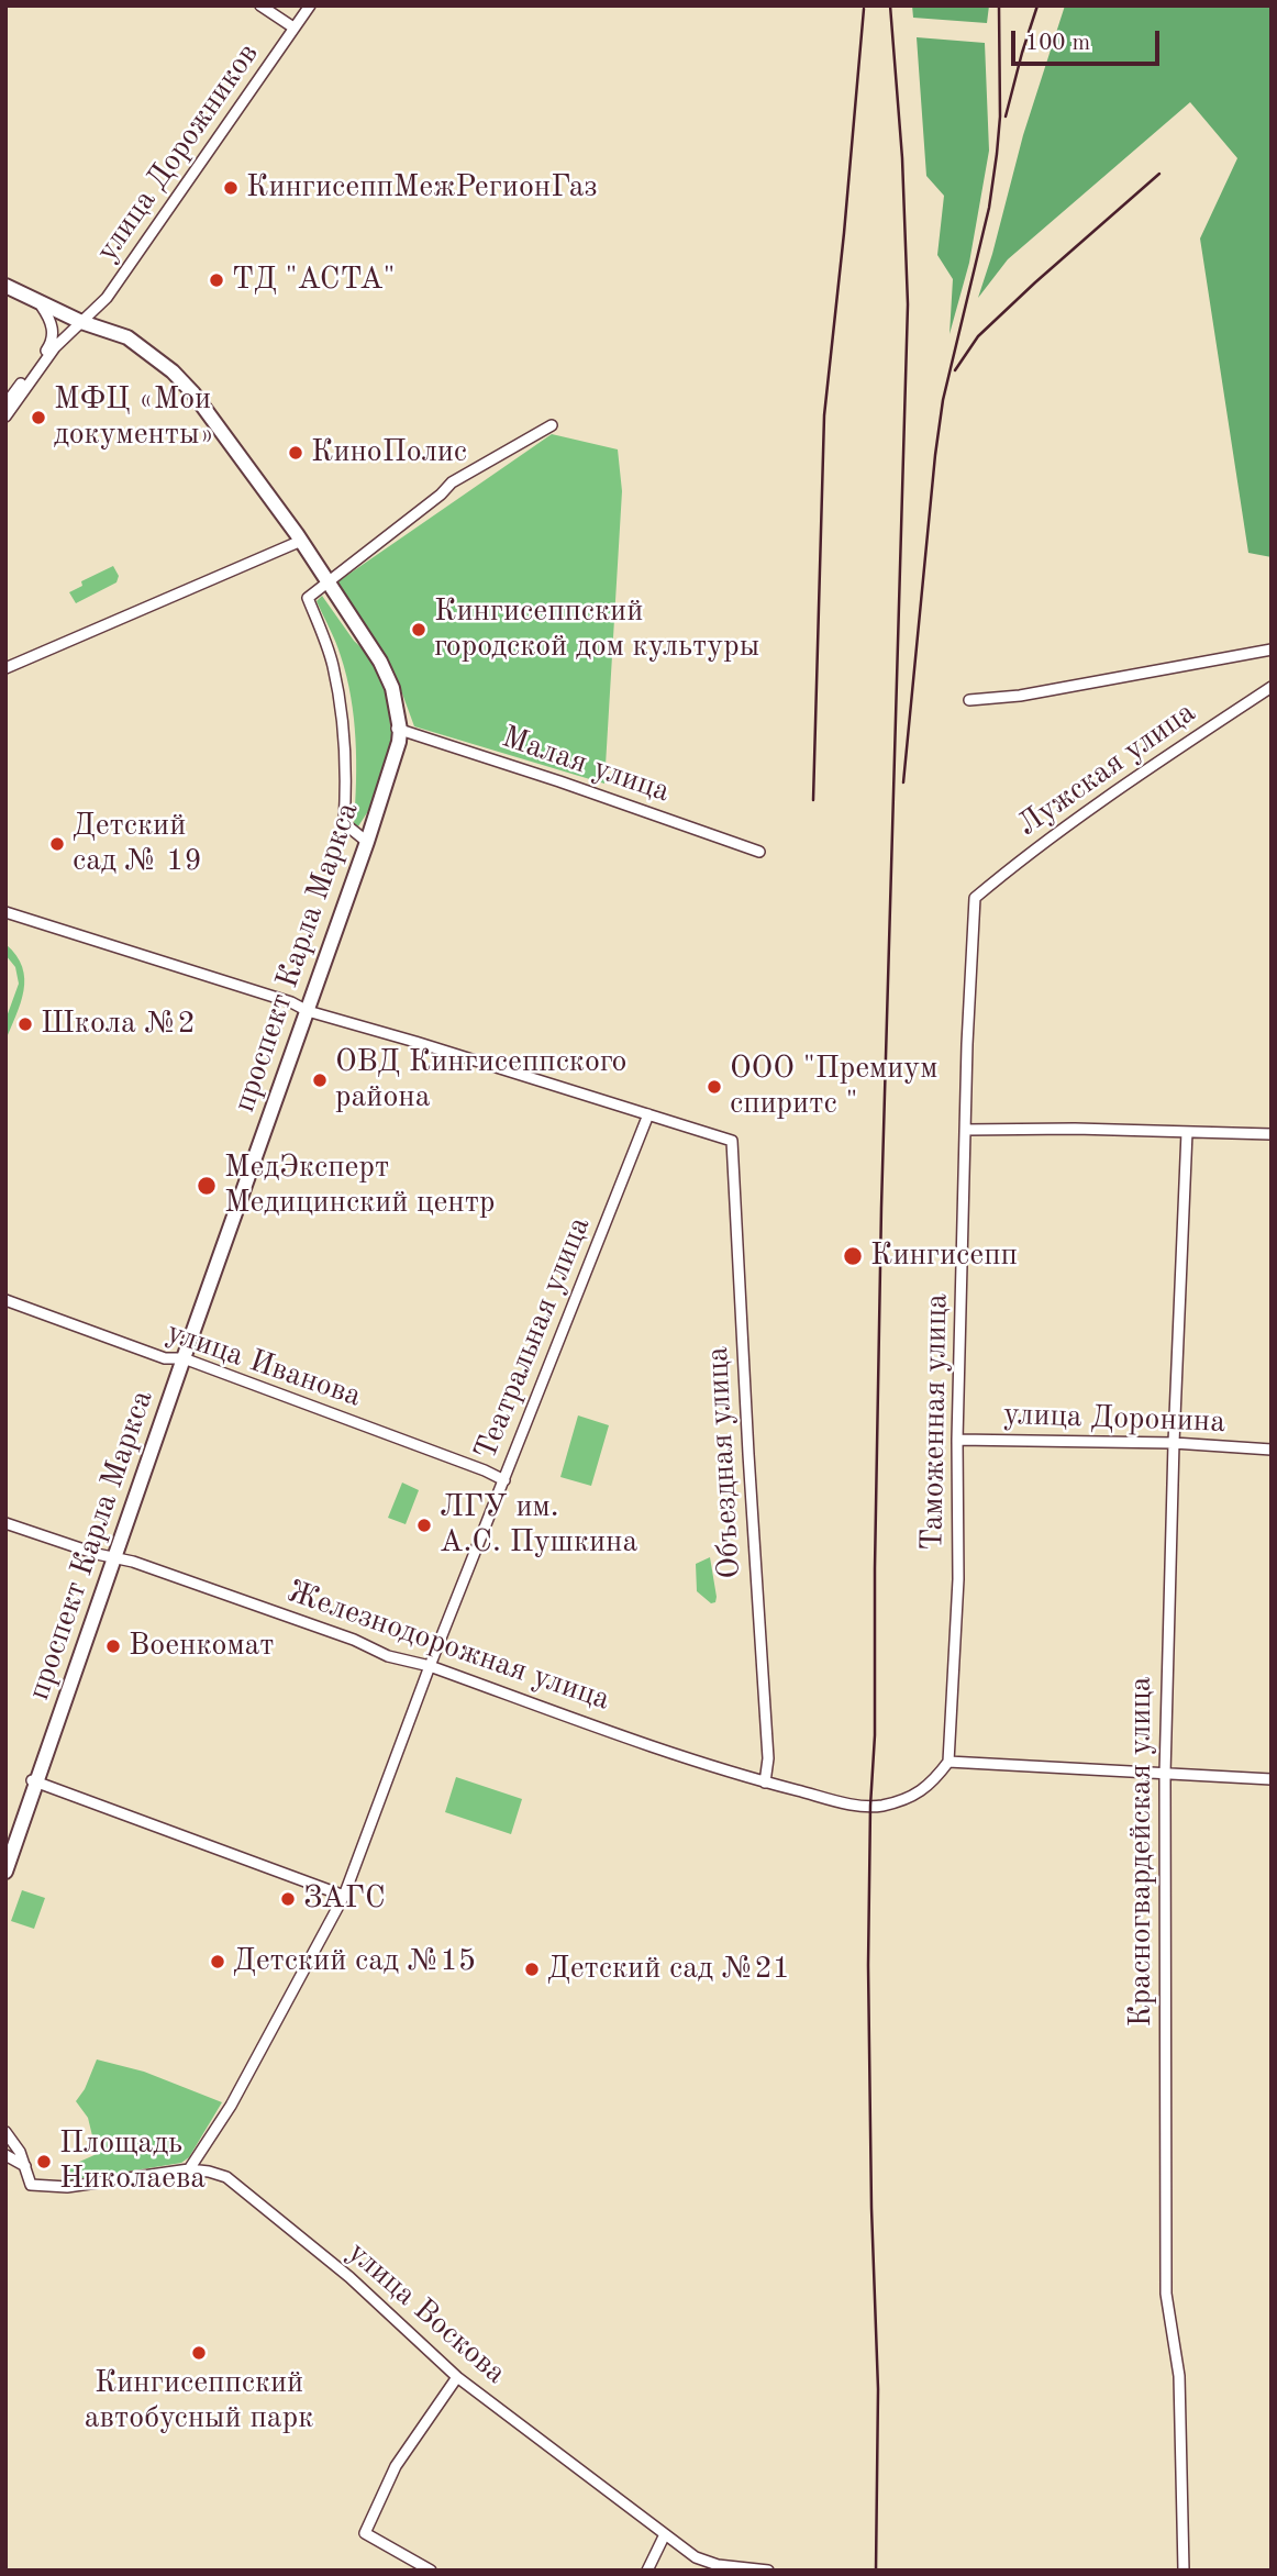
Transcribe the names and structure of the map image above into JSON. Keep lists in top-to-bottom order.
{
  "streets": {
    "main road": ["проспект Карла Маркса"],
    "street": [
      "улица Дорожников",
      "Малая улица",
      "Лужская улица",
      "Театральная улица",
      "улица Иванова",
      "улица Доронина",
      "Таможенная улица",
      "Объездная улица",
      "Железнодорожная улица",
      "Красногвардейская улица",
      "улица Воскова"
    ]
  },
  "crossings": [
    ["улица Дорожников", "проспект Карла Маркса"],
    ["Малая улица", "проспект Карла Маркса"],
    ["Лужская улица", "Таможенная улица"],
    ["проспект Карла Маркса", "улица Иванова"],
    ["проспект Карла Маркса", "Железнодорожная улица"],
    ["Театральная улица", "улица Иванова"],
    ["Театральная улица", "Объездная улица"],
    ["Театральная улица", "Железнодорожная улица"],
    ["Театральная улица", "улица Воскова"],
    ["улица Доронина", "Таможенная улица"],
    ["улица Доронина", "Красногвардейская улица"],
    ["Таможенная улица", "Железнодорожная улица"],
    ["Объездная улица", "Железнодорожная улица"]
  ],
  "places": [
    "КингисеппМежРегионГаз",
    "ТД \"АСТА\"",
    "МФЦ «Мои документы»",
    "КиноПолис",
    "Кингисеппский городской дом культуры",
    "Детский сад № 19",
    "Школа №2",
    "ОВД Кингисеппского района",
    "ООО \"Премиум спиритс \"",
    "МедЭксперт Медицинский центр",
    "Кингисепп",
    "ЛГУ им. А.С. Пушкина",
    "Военкомат",
    "ЗАГС",
    "Детский сад №15",
    "Детский сад №21",
    "Площадь Николаева",
    "Кингисеппский автобусный парк"
  ],
  "scale_bar": "100 m"
}
